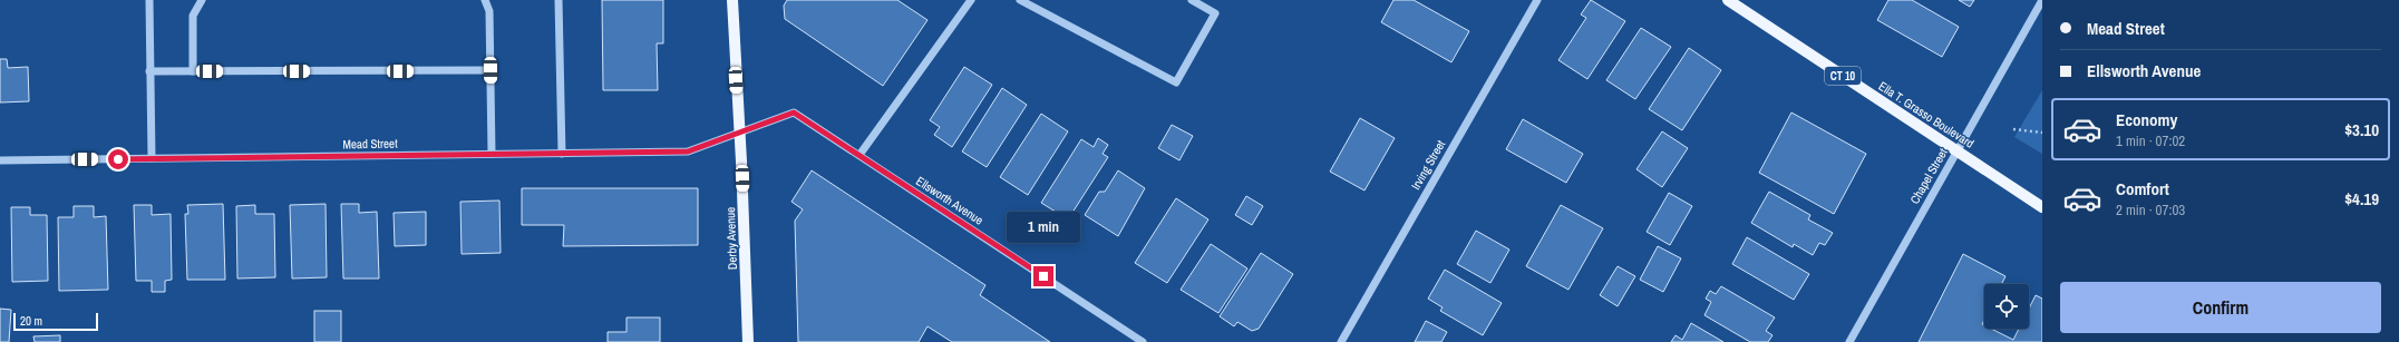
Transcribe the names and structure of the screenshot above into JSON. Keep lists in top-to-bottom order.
{
  "streets": {
    "main road": ["CT 10", "Ella T. Grasso Boulevard", "Derby Avenue"],
    "street": [
      "Mead Street",
      "Irving Street",
      "Chapel Street",
      "Ellsworth Avenue"
    ]
  },
  "crossings": [
    ["Ella T. Grasso Boulevard", "Chapel Street"],
    ["Mead Street", "Ellsworth Avenue"],
    ["Mead Street", "Derby Avenue"],
    ["Ellsworth Avenue", "Derby Avenue"]
  ],
  "scale_bar": "20 m",
  "page": {
    "banner": ["Mead Street", "Ellsworth Avenue"],
    "list": [
      {
        "name": "Economy",
        "note": "1 min · 07:02",
        "value": "$3.10"
      },
      {
        "name": "Comfort",
        "note": "2 min · 07:03",
        "value": "$4.19"
      }
    ],
    "bubble": "1 min",
    "buttons": "Confirm",
    "scale": "20 m"
  }
}
